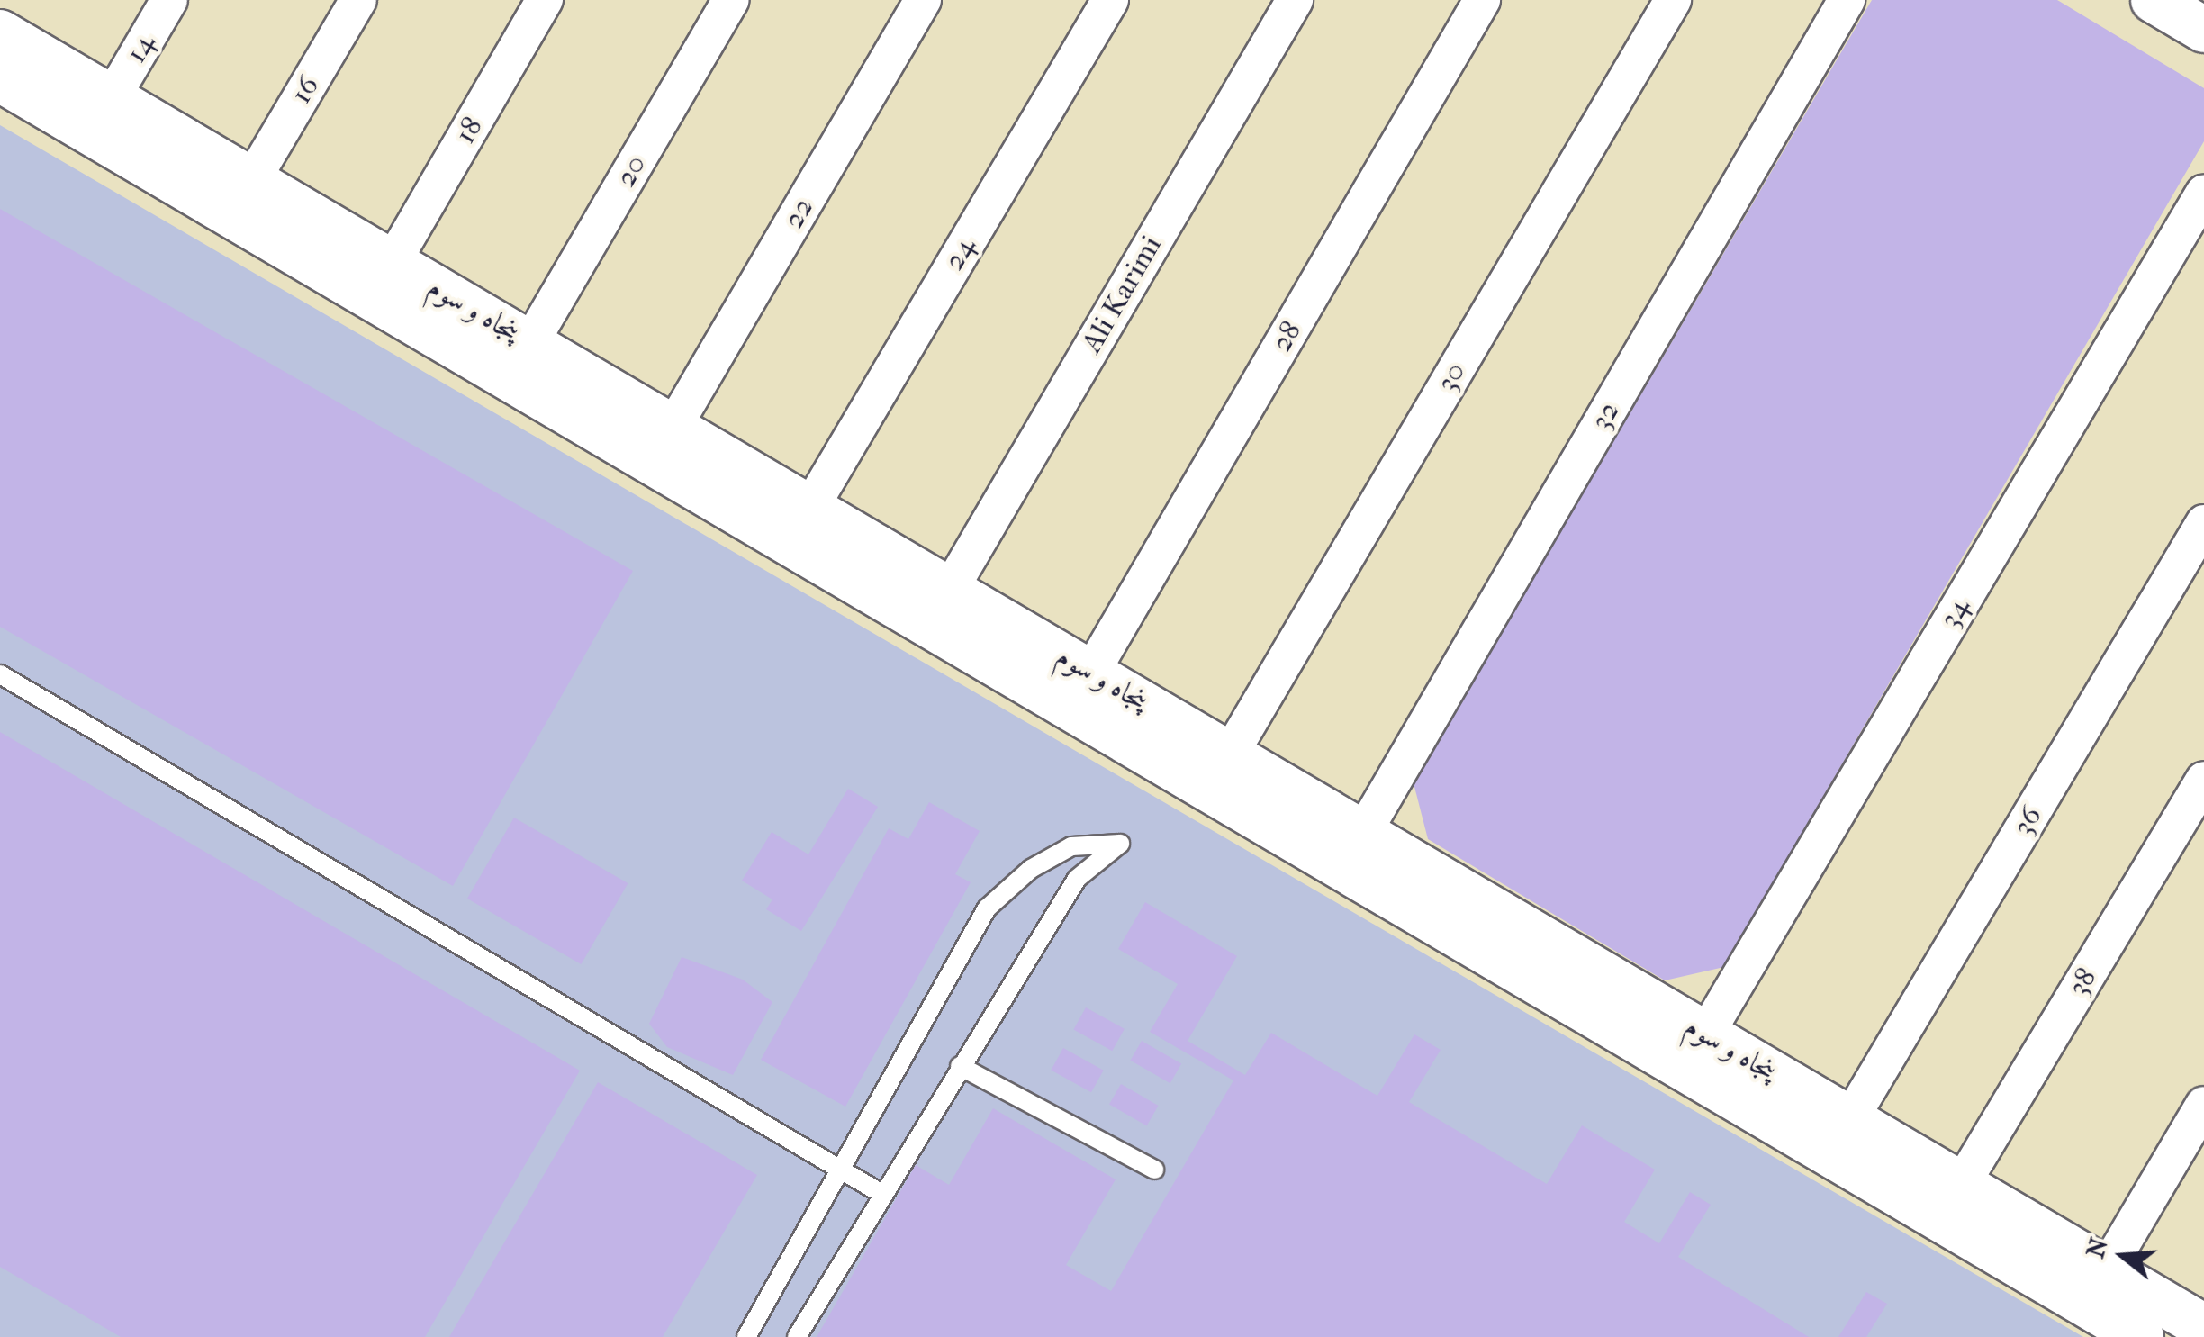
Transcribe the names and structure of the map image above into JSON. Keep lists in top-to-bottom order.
{
  "streets": {
    "street": [
      "14",
      "16",
      "18",
      "20",
      "22",
      "24",
      "Ali Karimi",
      "پنجاه و سوم",
      "28",
      "30",
      "32",
      "34",
      "36",
      "38"
    ]
  },
  "crossings": [
    ["14", "پنجاه و سوم"],
    ["16", "پنجاه و سوم"],
    ["18", "پنجاه و سوم"],
    ["20", "پنجاه و سوم"],
    ["22", "پنجاه و سوم"],
    ["24", "پنجاه و سوم"],
    ["Ali Karimi", "پنجاه و سوم"],
    ["پنجاه و سوم", "28"],
    ["پنجاه و سوم", "30"],
    ["پنجاه و سوم", "32"],
    ["پنجاه و سوم", "34"],
    ["پنجاه و سوم", "36"],
    ["پنجاه و سوم", "38"]
  ],
  "north": "left"
}
